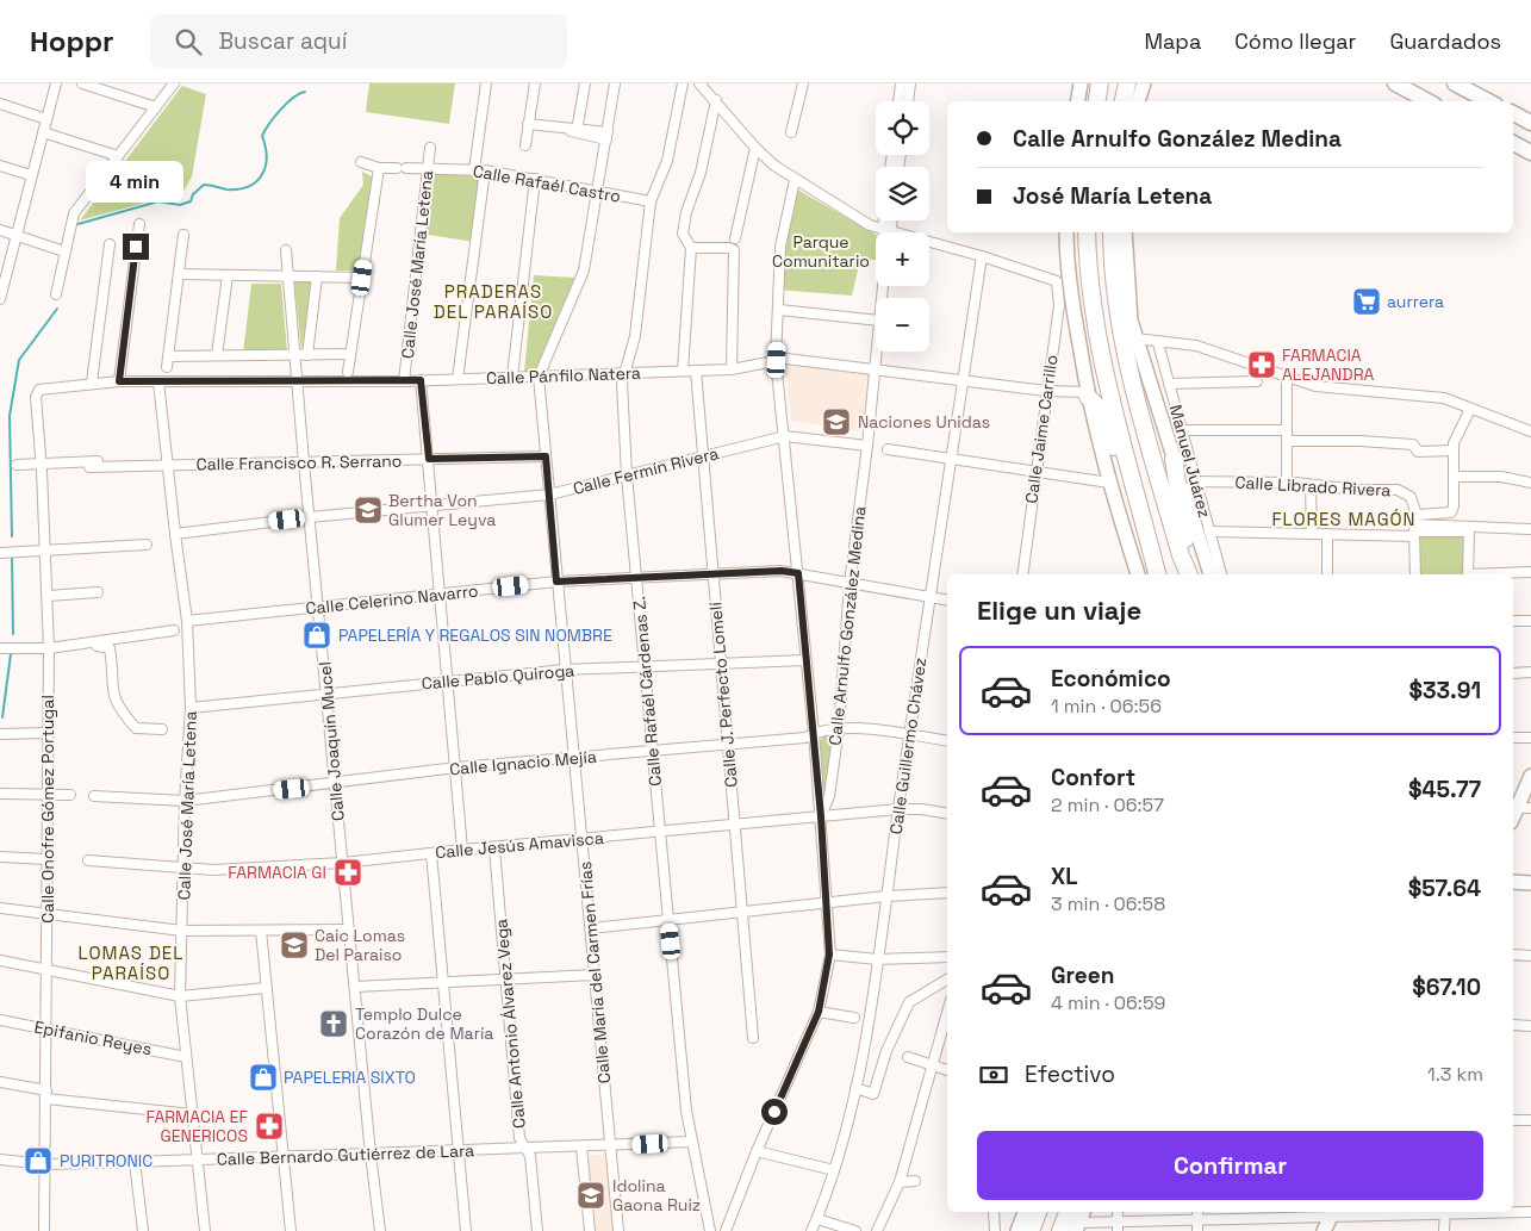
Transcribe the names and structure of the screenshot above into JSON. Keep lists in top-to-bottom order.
{
  "streets": {
    "street": [
      "Calle Rafaél Castro",
      "Calle José María Letena",
      "Calle Pánfilo Natera",
      "Calle Jaime Carrillo",
      "Manuel Juárez",
      "Calle Francisco R. Serrano",
      "Calle Fermín Rivera",
      "Calle Librado Rivera",
      "Calle Celerino Navarro",
      "Calle Arnulfo González Medina",
      "Calle Pablo Quiroga",
      "Calle Rafaél Cárdenas Z.",
      "Calle J. Perfecto Lomelí",
      "Calle Joaquín Mucel",
      "Calle Guillermo Chávez",
      "Calle Ignacio Mejía",
      "Calle Onofre Gómez Portugal",
      "Calle Jesús Amavisca",
      "Calle María del Carmen Frías",
      "Calle Antonio Álvarez Vega",
      "Epifanio Reyes",
      "Calle Bernardo Gutiérrez de Lara"
    ]
  },
  "crossings": [
    ["Calle Rafaél Castro", "Calle José María Letena"],
    ["Calle Rafaél Castro", "Calle Rafaél Cárdenas Z."],
    ["Calle Rafaél Castro", "Calle María del Carmen Frías"],
    ["Calle José María Letena", "Calle Pánfilo Natera"],
    ["Calle José María Letena", "Calle Francisco R. Serrano"],
    ["Calle José María Letena", "Calle Fermín Rivera"],
    ["Calle José María Letena", "Calle Celerino Navarro"],
    ["Calle José María Letena", "Calle Pablo Quiroga"],
    ["Calle José María Letena", "Calle Ignacio Mejía"],
    ["Calle José María Letena", "Calle Jesús Amavisca"],
    ["Calle José María Letena", "Epifanio Reyes"],
    ["Calle José María Letena", "Calle Bernardo Gutiérrez de Lara"],
    ["Calle Pánfilo Natera", "Calle Jaime Carrillo"],
    ["Calle Pánfilo Natera", "Calle Arnulfo González Medina"],
    ["Calle Pánfilo Natera", "Calle Rafaél Cárdenas Z."],
    ["Calle Pánfilo Natera", "Calle J. Perfecto Lomelí"],
    ["Calle Pánfilo Natera", "Calle Joaquín Mucel"],
    ["Calle Pánfilo Natera", "Calle Guillermo Chávez"],
    ["Calle Pánfilo Natera", "Calle Onofre Gómez Portugal"],
    ["Calle Pánfilo Natera", "Calle María del Carmen Frías"],
    ["Calle Jaime Carrillo", "Calle Guillermo Chávez"],
    ["Manuel Juárez", "Calle Librado Rivera"],
    ["Calle Francisco R. Serrano", "Calle Joaquín Mucel"],
    ["Calle Francisco R. Serrano", "Calle María del Carmen Frías"],
    ["Calle Fermín Rivera", "Calle Arnulfo González Medina"],
    ["Calle Fermín Rivera", "Calle Rafaél Cárdenas Z."],
    ["Calle Fermín Rivera", "Calle J. Perfecto Lomelí"],
    ["Calle Fermín Rivera", "Calle Joaquín Mucel"],
    ["Calle Fermín Rivera", "Calle María del Carmen Frías"],
    ["Calle Celerino Navarro", "Calle Arnulfo González Medina"],
    ["Calle Celerino Navarro", "Calle Rafaél Cárdenas Z."],
    ["Calle Celerino Navarro", "Calle J. Perfecto Lomelí"],
    ["Calle Celerino Navarro", "Calle Joaquín Mucel"],
    ["Calle Celerino Navarro", "Calle Guillermo Chávez"],
    ["Calle Celerino Navarro", "Calle María del Carmen Frías"],
    ["Calle Arnulfo González Medina", "Calle Ignacio Mejía"],
    ["Calle Arnulfo González Medina", "Calle Jesús Amavisca"],
    ["Calle Pablo Quiroga", "Calle Rafaél Cárdenas Z."],
    ["Calle Pablo Quiroga", "Calle J. Perfecto Lomelí"],
    ["Calle Pablo Quiroga", "Calle Joaquín Mucel"],
    ["Calle Pablo Quiroga", "Calle María del Carmen Frías"],
    ["Calle Rafaél Cárdenas Z.", "Calle Ignacio Mejía"],
    ["Calle Rafaél Cárdenas Z.", "Calle Jesús Amavisca"],
    ["Calle Rafaél Cárdenas Z.", "Calle Bernardo Gutiérrez de Lara"],
    ["Calle J. Perfecto Lomelí", "Calle Ignacio Mejía"],
    ["Calle J. Perfecto Lomelí", "Calle Jesús Amavisca"],
    ["Calle Joaquín Mucel", "Calle Ignacio Mejía"],
    ["Calle Joaquín Mucel", "Calle Jesús Amavisca"],
    ["Calle Joaquín Mucel", "Calle Bernardo Gutiérrez de Lara"],
    ["Calle Guillermo Chávez", "Calle Ignacio Mejía"],
    ["Calle Guillermo Chávez", "Calle Jesús Amavisca"],
    ["Calle Ignacio Mejía", "Calle María del Carmen Frías"],
    ["Calle Onofre Gómez Portugal", "Epifanio Reyes"],
    ["Calle Onofre Gómez Portugal", "Calle Bernardo Gutiérrez de Lara"],
    ["Calle Jesús Amavisca", "Calle María del Carmen Frías"],
    ["Calle Jesús Amavisca", "Calle Antonio Álvarez Vega"],
    ["Calle María del Carmen Frías", "Calle Bernardo Gutiérrez de Lara"],
    ["Calle Antonio Álvarez Vega", "Calle Bernardo Gutiérrez de Lara"]
  ],
  "districts": ["PRADERAS DEL PARAÍSO", "FLORES MAGÓN", "LOMAS DEL PARAÍSO"],
  "parks": ["Parque Comunitario"],
  "places": {
    "supermarket": ["aurrera"],
    "pharmacy": ["FARMACIA ALEJANDRA", "FARMACIA GI", "FARMACIA EF GENERICOS"],
    "school or university": [
      "Naciones Unidas",
      "Bertha Von Glumer Leyva",
      "Caic Lomas Del Paraiso",
      "Idolina Gaona Ruiz"
    ],
    "shop": ["PAPELERÍA Y REGALOS SIN NOMBRE", "PAPELERIA SIXTO", "PURITRONIC"],
    "church": ["Templo Dulce Corazón de María"]
  },
  "page": {
    "header": "Hoppr",
    "search": "Buscar aquí",
    "nav": ["Mapa", "Cómo llegar", "Guardados"],
    "map_buttons": ["+", "−"],
    "banner": ["Calle Arnulfo González Medina", "José María Letena"],
    "bubble": "4 min",
    "heading": "Elige un viaje",
    "list": [
      {
        "name": "Económico",
        "note": "1 min · 06:56",
        "value": "$33.91"
      },
      {
        "name": "Confort",
        "note": "2 min · 06:57",
        "value": "$45.77"
      },
      {
        "name": "XL",
        "note": "3 min · 06:58",
        "value": "$57.64"
      },
      {
        "name": "Green",
        "note": "4 min · 06:59",
        "value": "$67.10"
      }
    ],
    "pay": ["Efectivo", "1.3 km"],
    "buttons": "Confirmar"
  }
}
